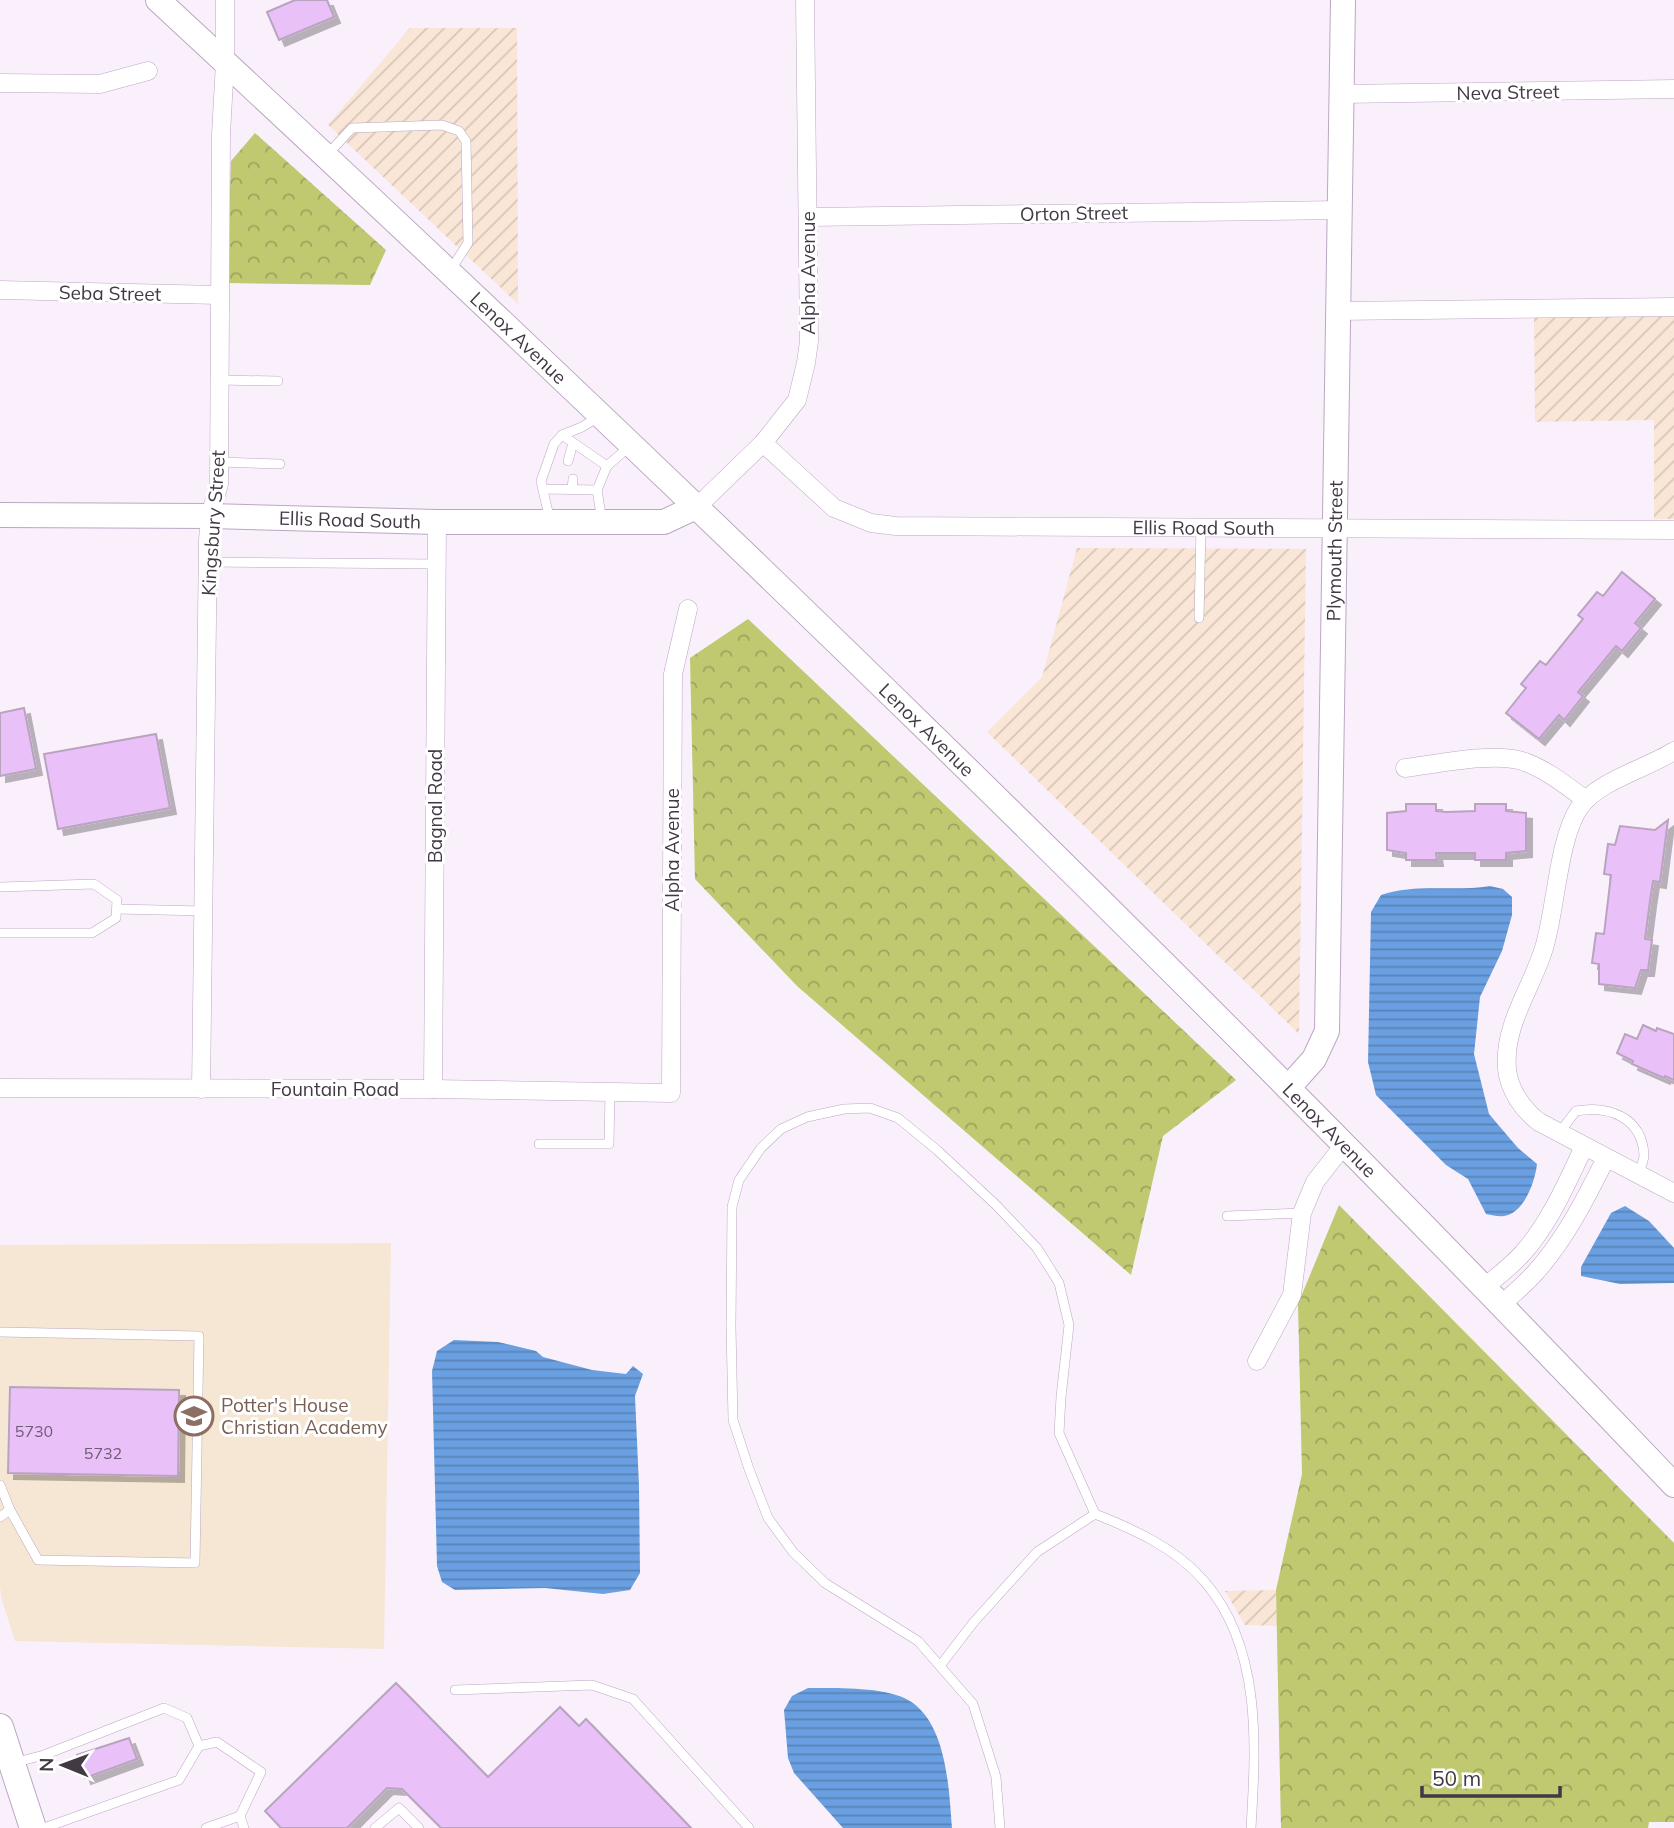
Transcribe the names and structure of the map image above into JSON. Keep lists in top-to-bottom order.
{
  "streets": {
    "main road": ["Lenox Avenue", "Ellis Road South", "Plymouth Street"],
    "street": [
      "Neva Street",
      "Orton Street",
      "Alpha Avenue",
      "Seba Street",
      "Kingsbury Street",
      "Bagnal Road",
      "Fountain Road"
    ]
  },
  "crossings": [
    ["Neva Street", "Plymouth Street"],
    ["Orton Street", "Alpha Avenue"],
    ["Orton Street", "Plymouth Street"],
    ["Alpha Avenue", "Lenox Avenue"],
    ["Alpha Avenue", "Ellis Road South"],
    ["Alpha Avenue", "Fountain Road"],
    ["Seba Street", "Kingsbury Street"],
    ["Lenox Avenue", "Ellis Road South"],
    ["Lenox Avenue", "Kingsbury Street"],
    ["Lenox Avenue", "Plymouth Street"],
    ["Ellis Road South", "Kingsbury Street"],
    ["Ellis Road South", "Plymouth Street"],
    ["Ellis Road South", "Bagnal Road"],
    ["Kingsbury Street", "Fountain Road"],
    ["Bagnal Road", "Fountain Road"]
  ],
  "places": {
    "school or university": ["Potter's House Christian Academy"]
  },
  "house_numbers": ["5730", "5732"],
  "scale_bar": "50 m",
  "north": "left"
}
